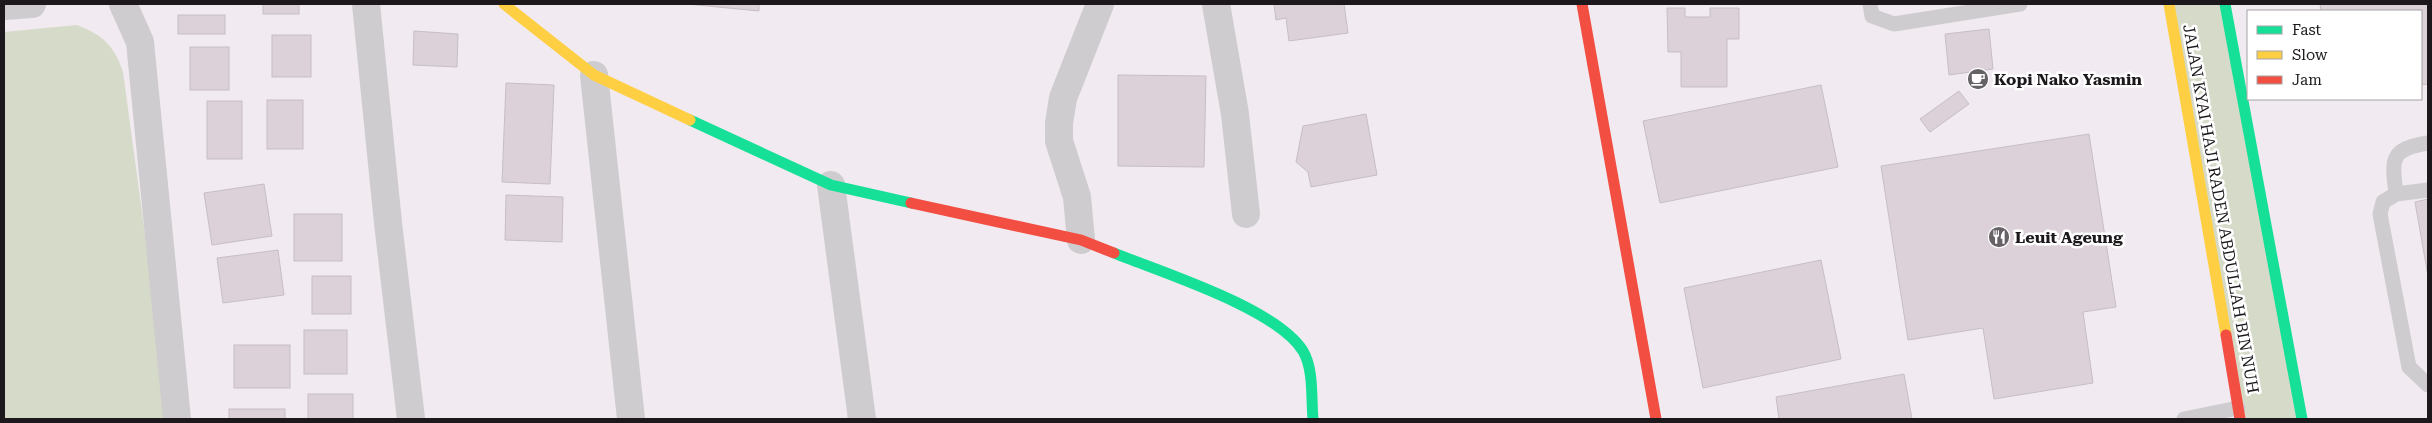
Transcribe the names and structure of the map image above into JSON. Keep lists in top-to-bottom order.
{
  "streets": {
    "main road": ["JALAN KYAI HAJI RADEN ABDULLAH BIN NUH"]
  },
  "places": {
    "cafe": ["Kopi Nako Yasmin"],
    "restaurant": ["Leuit Ageung"]
  },
  "legend": ["Fast", "Slow", "Jam"]
}
